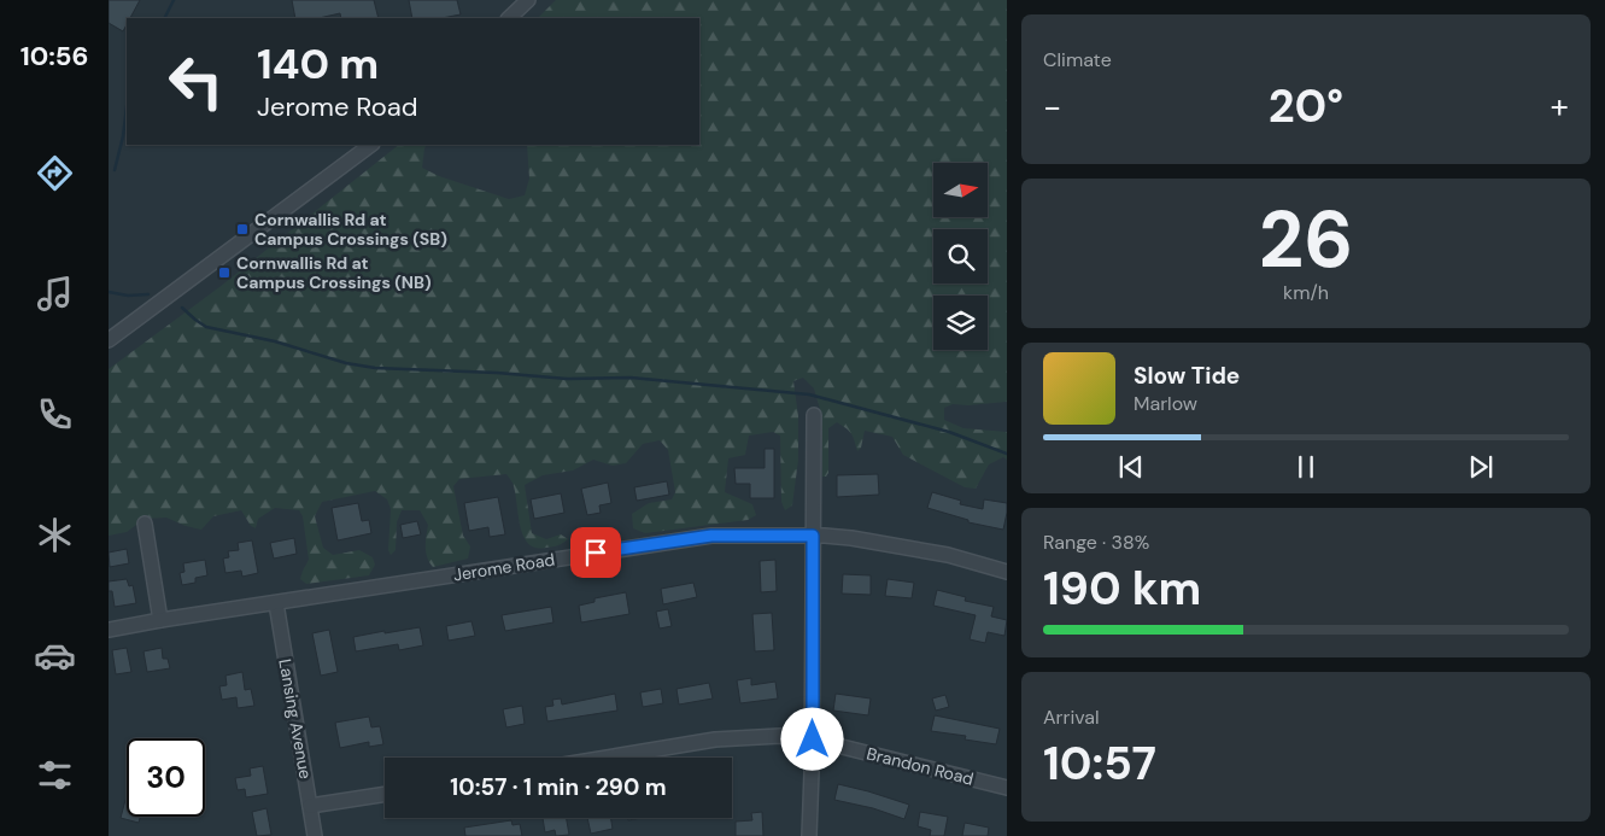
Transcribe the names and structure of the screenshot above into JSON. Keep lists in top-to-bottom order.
{
  "streets": {
    "street": ["Jerome Road", "Lansing Avenue", "Brandon Road"]
  },
  "crossings": [
    ["Jerome Road", "Lansing Avenue"]
  ],
  "places": {
    "transit": ["Cornwallis Rd at Campus Crossings (SB)", "Cornwallis Rd at Campus Crossings (NB)"]
  },
  "north": "right",
  "page": {
    "tabs": "10:56",
    "tile": [
      "Climate",
      ["26", "km/h"],
      ["Range · 38%", "190 km"],
      ["Arrival", "10:57"]
    ],
    "turn": ["140 m", "Jerome Road"],
    "heat": ["−", "20°", "+"],
    "song": ["Slow Tide", "Marlow"],
    "limit": "30",
    "trip": "10:57 · 1 min · 290 m"
  }
}
